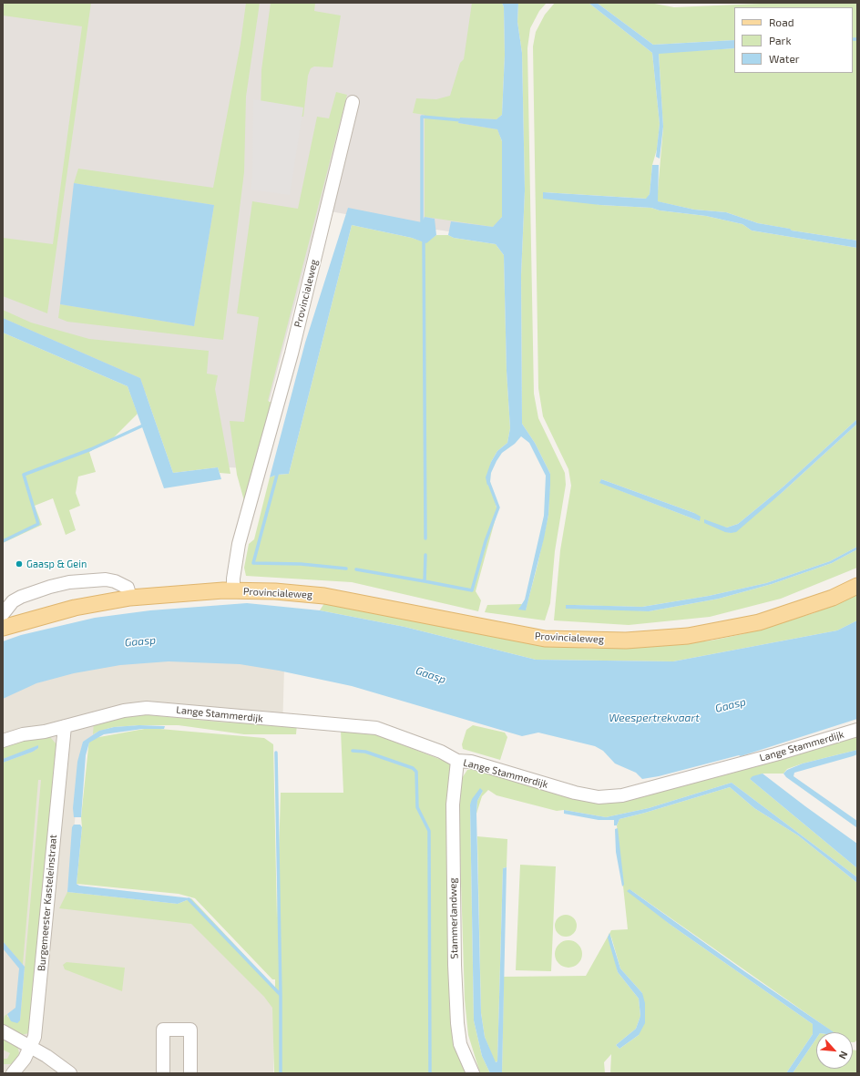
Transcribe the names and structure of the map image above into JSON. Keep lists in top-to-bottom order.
{
  "streets": {
    "main road": ["Provincialeweg"],
    "street": ["Lange Stammerdijk", "Burgemeester Kasteleinstraat", "Stammerlandweg"]
  },
  "crossings": [
    ["Lange Stammerdijk", "Burgemeester Kasteleinstraat"],
    ["Lange Stammerdijk", "Stammerlandweg"]
  ],
  "water": ["Gaasp", "Weespertrekvaart"],
  "places": ["Gaasp & Gein"],
  "legend": ["Road", "Park", "Water"],
  "north": "bottom right"
}
